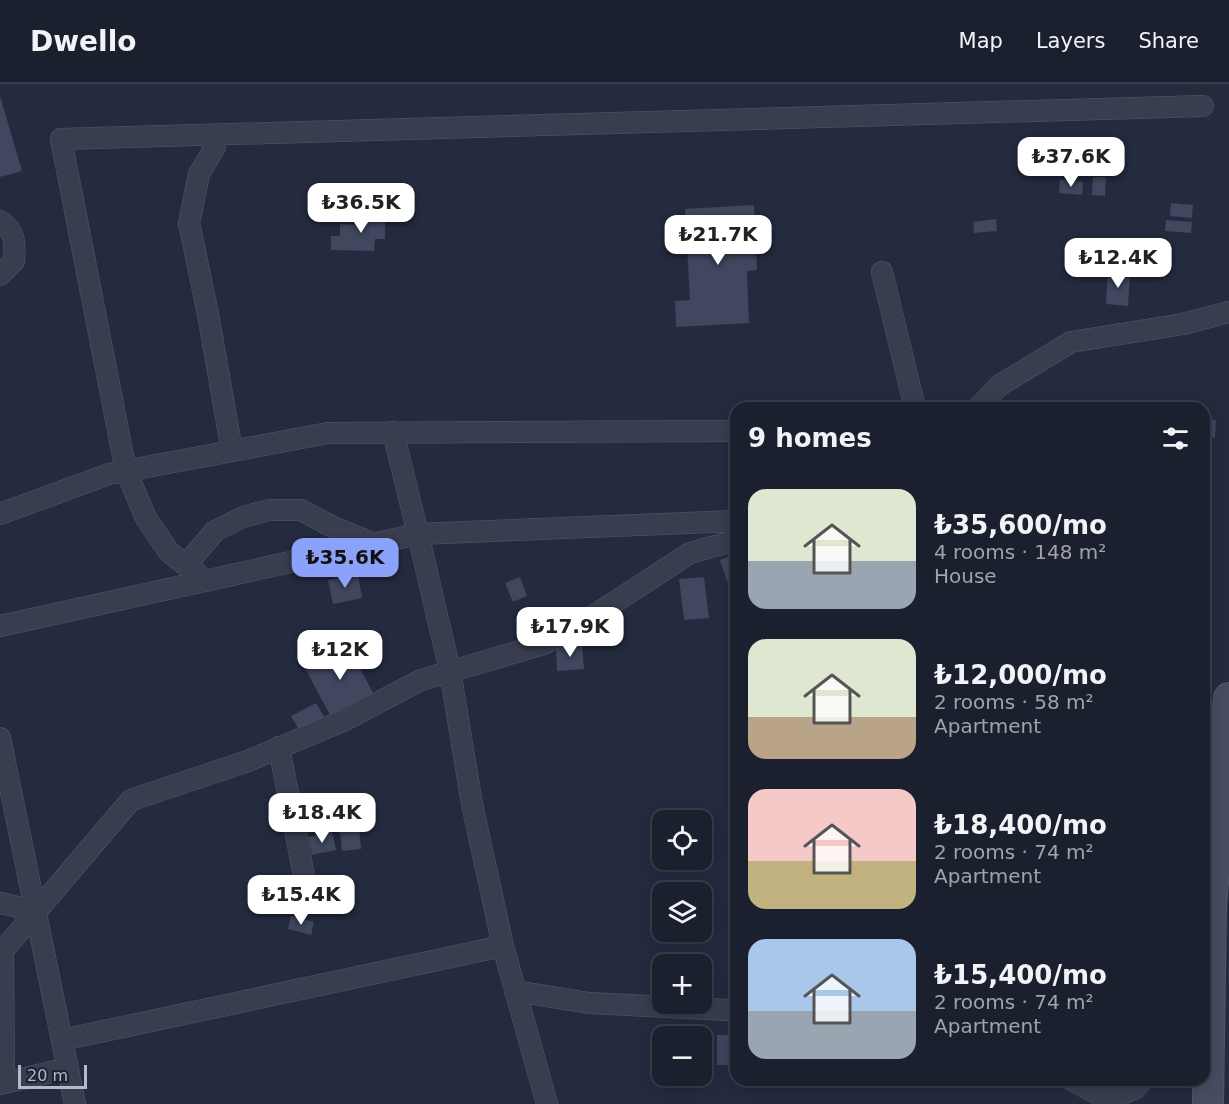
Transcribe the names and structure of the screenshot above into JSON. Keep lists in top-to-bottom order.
{
  "scale_bar": "20 m",
  "page": {
    "header": "Dwello",
    "nav": ["Map", "Layers", "Share"],
    "price": [
      "₺37.6K",
      "₺36.5K",
      "₺21.7K",
      "₺12.4K",
      "₺35.6K",
      "₺17.9K",
      "₺12K",
      "₺18.4K",
      "₺15.4K"
    ],
    "heading": "9 homes",
    "list": [
      {
        "name": "₺35,600/mo",
        "note": "4 rooms · 148 m² · House"
      },
      {
        "name": "₺12,000/mo",
        "note": "2 rooms · 58 m² · Apartment"
      },
      {
        "name": "₺18,400/mo",
        "note": "2 rooms · 74 m² · Apartment"
      },
      {
        "name": "₺15,400/mo",
        "note": "2 rooms · 74 m² · Apartment"
      }
    ],
    "map_buttons": ["+", "−"],
    "scale": "20 m"
  }
}
